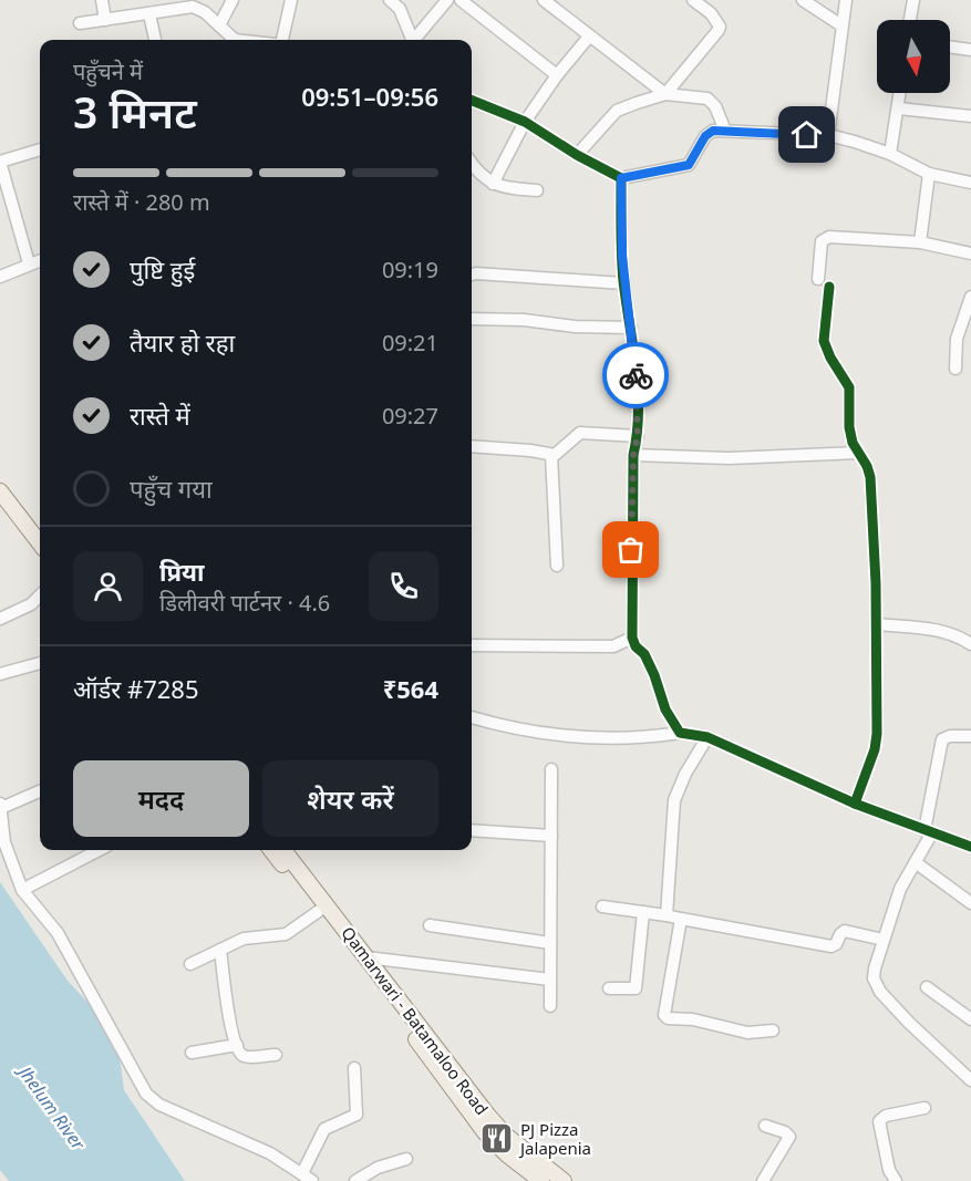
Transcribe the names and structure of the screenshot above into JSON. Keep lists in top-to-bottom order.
{
  "streets": {
    "main road": ["Qamarwari - Batamaloo Road"]
  },
  "water": ["Jhelum River"],
  "places": {
    "restaurant": ["PJ Pizza Jalapenia"]
  },
  "north": "bottom",
  "page": {
    "heading": ["3 मिनट", "पहुँचने में", "09:51–09:56"],
    "panel": [
      "प्रिया",
      "डिलीवरी पार्टनर · 4.6",
      "ऑर्डर #7285",
      "₹564"
    ],
    "bar": "रास्ते में · 280 m",
    "list": [
      ["पुष्टि हुई", "09:19"],
      ["तैयार हो रहा", "09:21"],
      ["रास्ते में", "09:27"],
      "पहुँच गया"
    ],
    "buttons": ["मदद", "शेयर करें"]
  }
}
